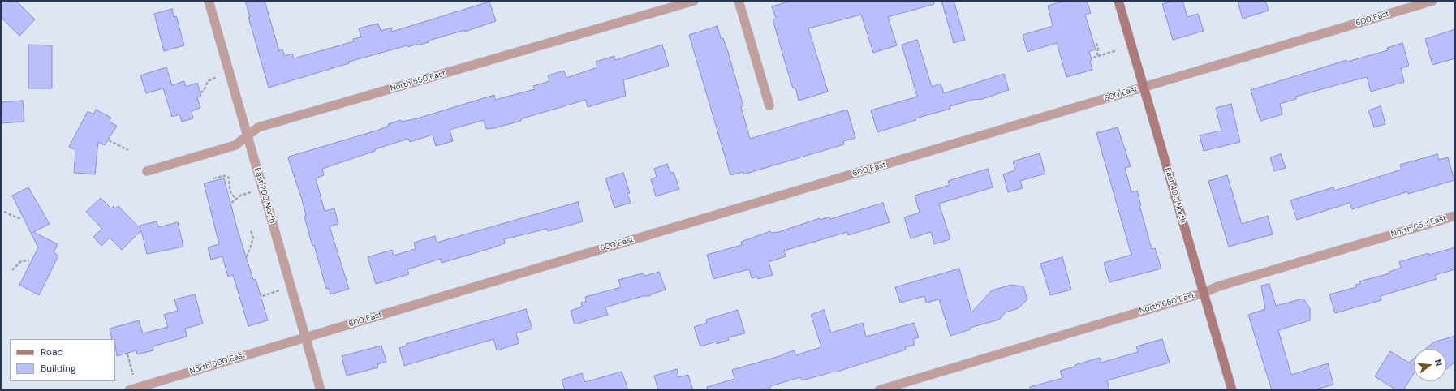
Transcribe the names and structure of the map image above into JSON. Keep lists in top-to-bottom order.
{
  "streets": {
    "main road": ["East 400 North"],
    "street": [
      "600 East",
      "North 550 East",
      "East 200 North",
      "North 650 East",
      "North 600 East"
    ]
  },
  "crossings": [
    ["600 East", "East 200 North"],
    ["600 East", "East 400 North"],
    ["600 East", "North 600 East"],
    ["North 550 East", "East 200 North"],
    ["East 200 North", "North 600 East"],
    ["East 400 North", "North 650 East"]
  ],
  "legend": ["Road", "Building"],
  "north": "right"
}
